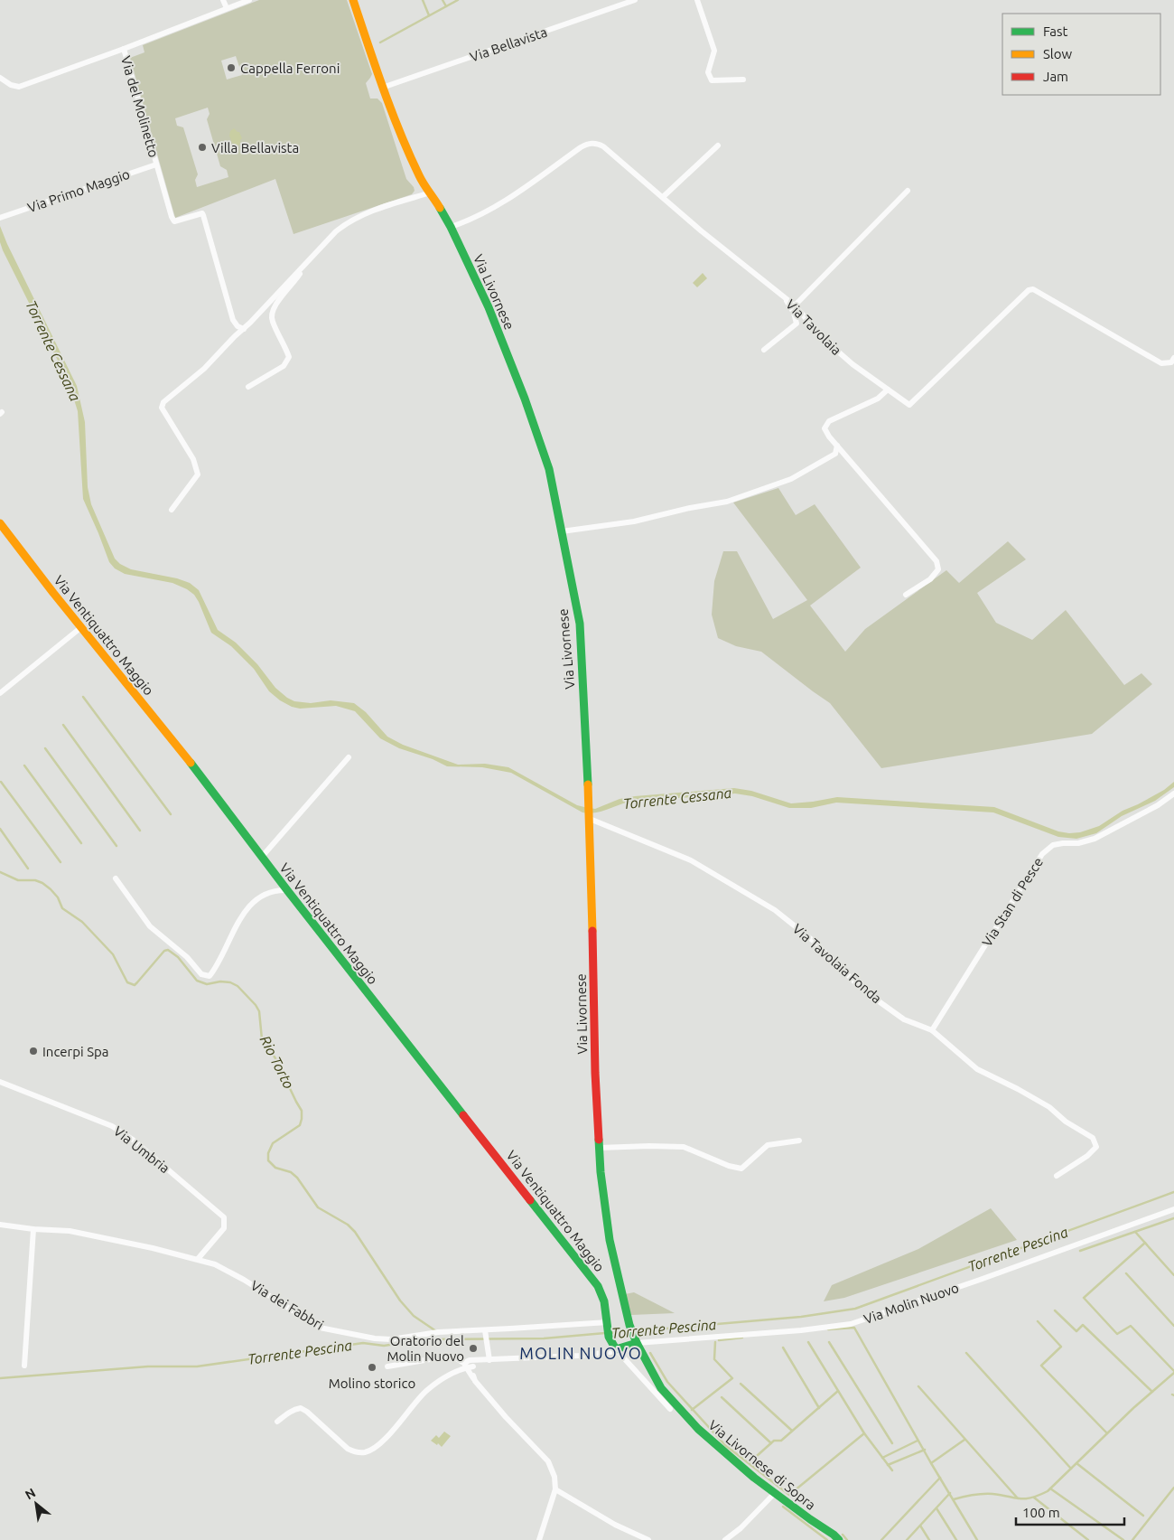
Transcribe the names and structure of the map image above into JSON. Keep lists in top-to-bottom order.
{
  "streets": {
    "main road": ["Via Livornese", "Via Ventiquattro Maggio", "Via Livornese di Sopra"],
    "street": [
      "Via Bellavista",
      "Via del Molinetto",
      "Via Primo Maggio",
      "Via Tavolaia",
      "Via Stan di Pesce",
      "Via Tavolaia Fonda",
      "Via Umbria",
      "Via Molin Nuovo",
      "Via dei Fabbri"
    ]
  },
  "crossings": [
    ["Via Bellavista", "Via Livornese"],
    ["Via del Molinetto", "Via Primo Maggio"],
    ["Via Livornese", "Via Tavolaia"],
    ["Via Livornese", "Via Tavolaia Fonda"],
    ["Via Livornese", "Via Molin Nuovo"],
    ["Via Livornese", "Via Livornese di Sopra"],
    ["Via Ventiquattro Maggio", "Via dei Fabbri"],
    ["Via Stan di Pesce", "Via Tavolaia Fonda"],
    ["Via Umbria", "Via dei Fabbri"],
    ["Via Molin Nuovo", "Via Livornese di Sopra"]
  ],
  "districts": ["MOLIN NUOVO"],
  "water": ["Torrente Cessana", "Rio Torto", "Torrente Pescina"],
  "places": [
    "Cappella Ferroni",
    "Villa Bellavista",
    "Incerpi Spa",
    "Oratorio del Molin Nuovo",
    "Molino storico"
  ],
  "legend": ["Fast", "Slow", "Jam"],
  "scale_bar": "100 m",
  "north": "top left"
}
